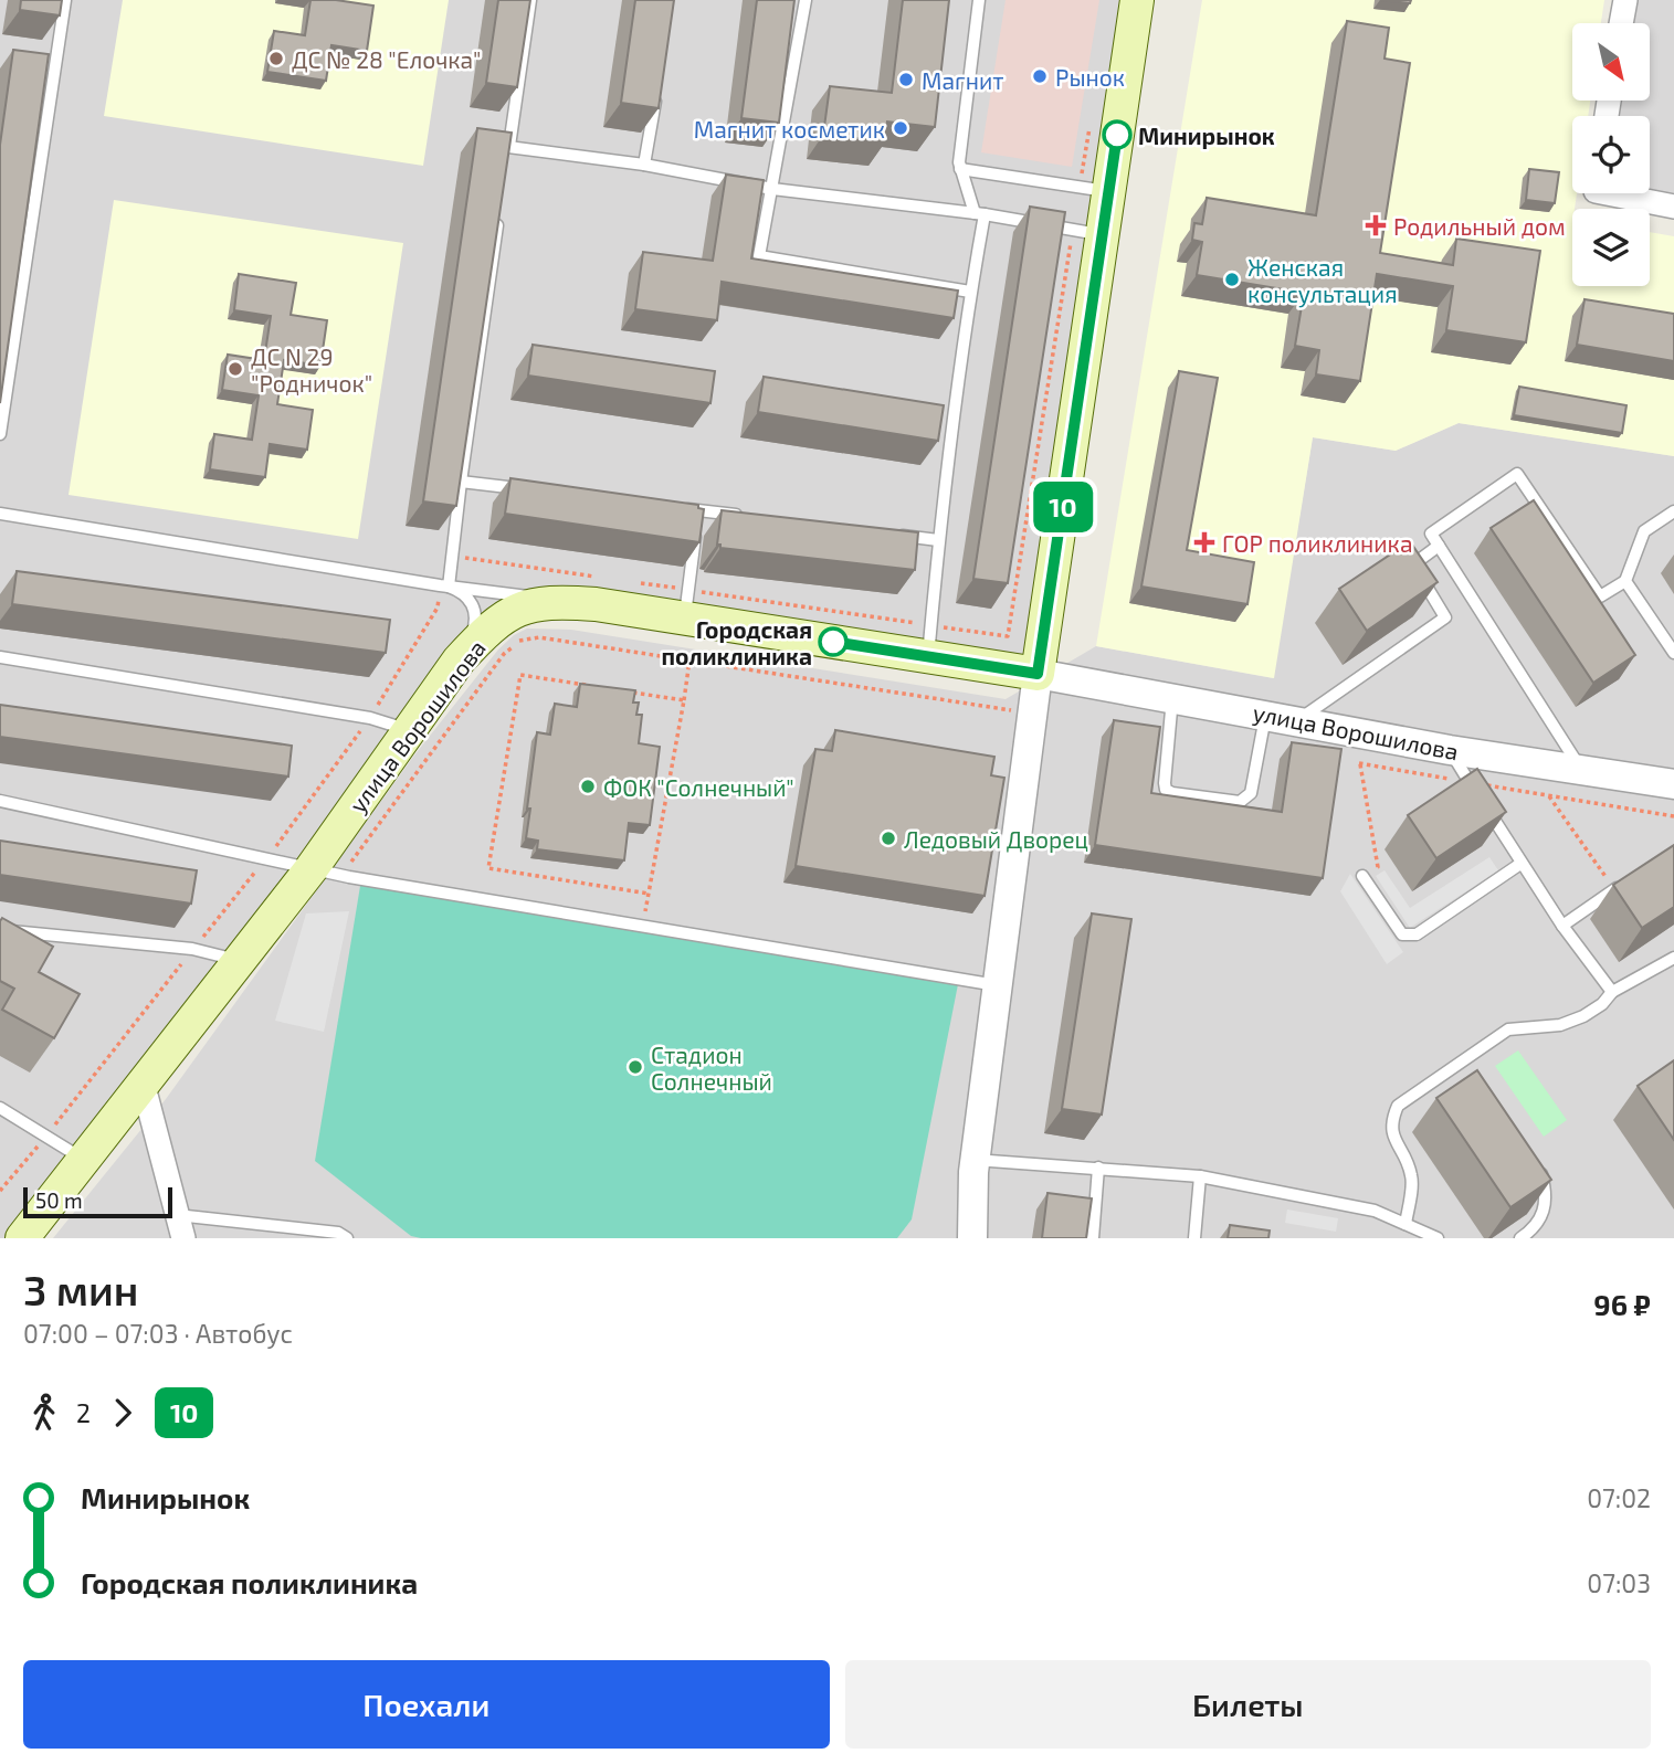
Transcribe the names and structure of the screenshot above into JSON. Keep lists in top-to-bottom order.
{
  "streets": {
    "main road": ["улица Ворошилова"]
  },
  "places": {
    "other": [
      "ДС № 28 \"Елочка\"",
      "Рынок",
      "Магнит",
      "Магнит косметик",
      "Минирынок",
      "Женская консультация",
      "ДС N 29 \"Родничок\"",
      "Городская поликлиника",
      "ФОК \"Солнечный\"",
      "Ледовый Дворец",
      "Стадион Солнечный"
    ],
    "health": ["Родильный дом", "ГОР поликлиника"]
  },
  "lines": ["bus line 10"],
  "scale_bar": "50 m",
  "north": "bottom right",
  "page": {
    "on_map": "10",
    "scale": "50 m",
    "heading": ["3 мин", "07:00 – 07:03 · Автобус", "96 ₽"],
    "legs": ["2", "10"],
    "list": [
      {
        "name": "Минирынок",
        "value": "07:02"
      },
      {
        "name": "Городская поликлиника",
        "value": "07:03"
      }
    ],
    "buttons": ["Поехали", "Билеты"]
  }
}
